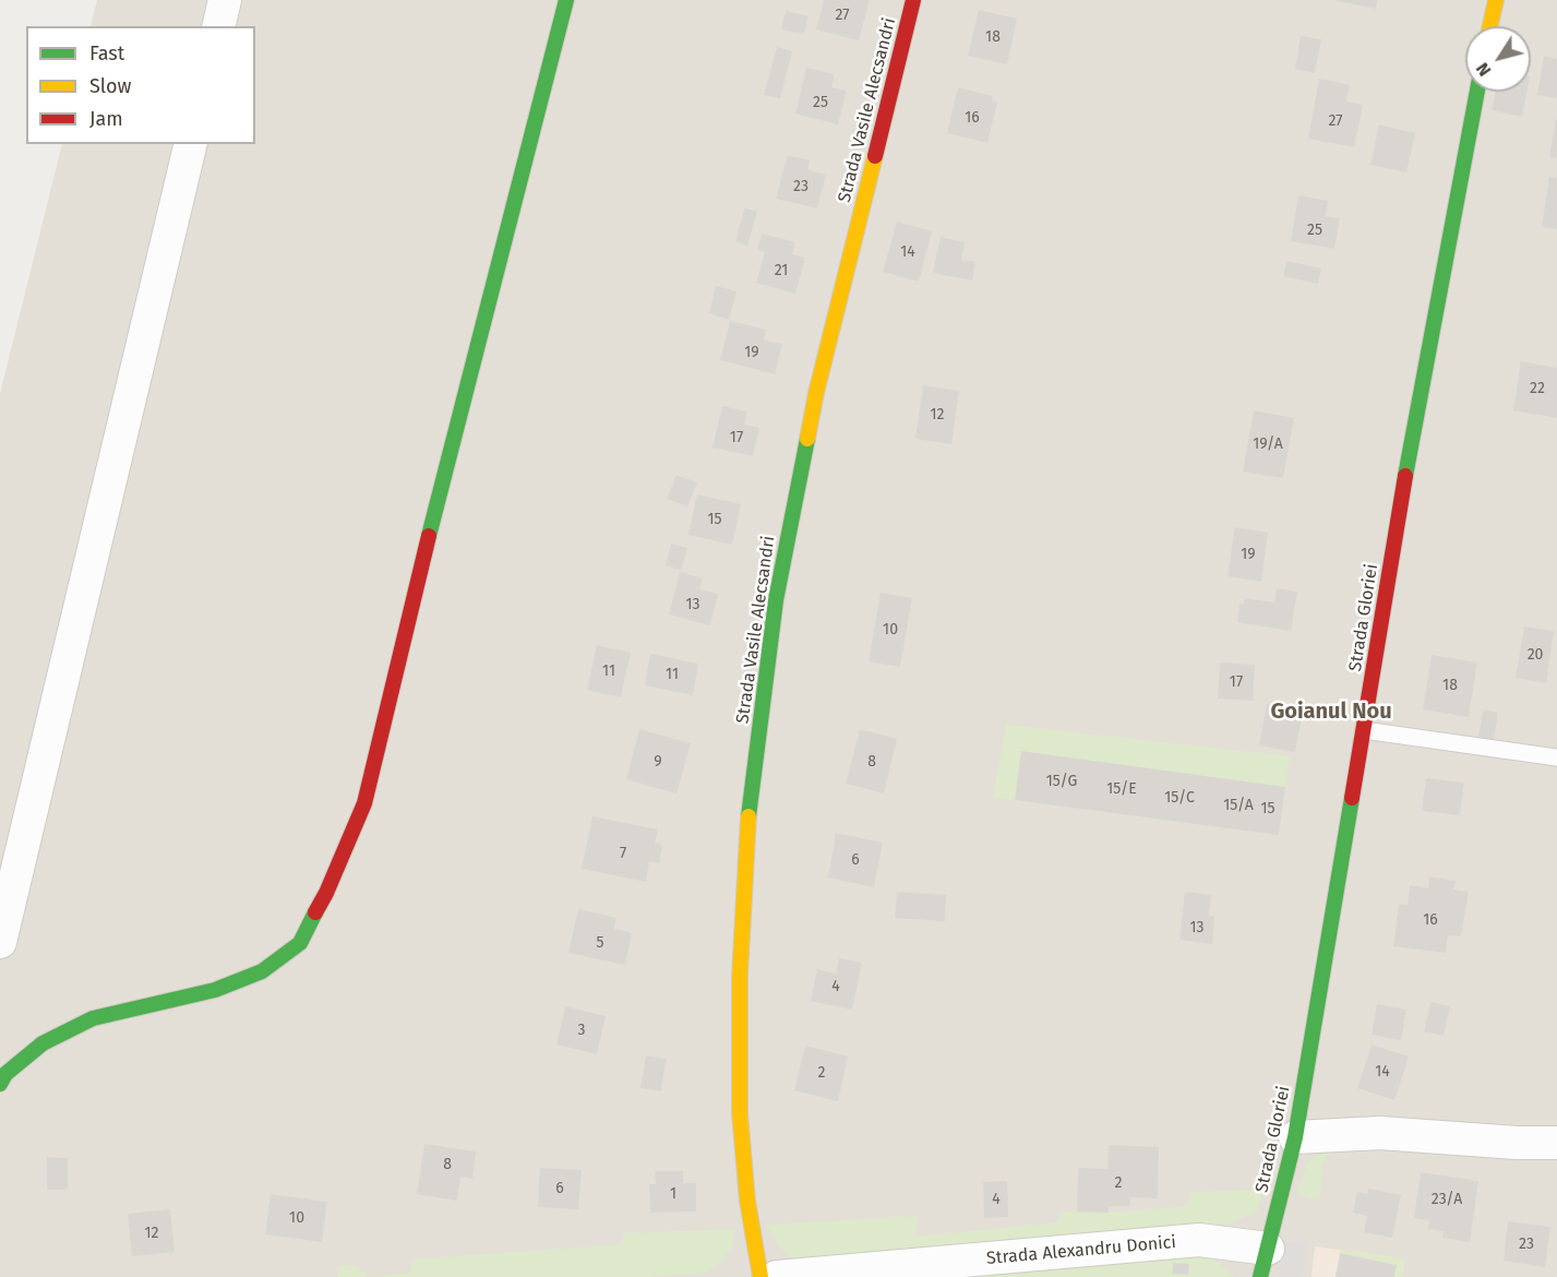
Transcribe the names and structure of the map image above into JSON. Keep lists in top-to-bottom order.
{
  "streets": {
    "street": ["Strada Vasile Alecsandri", "Strada Gloriei", "Strada Alexandru Donici"]
  },
  "crossings": [
    ["Strada Gloriei", "Strada Alexandru Donici"]
  ],
  "districts": ["Goianul Nou"],
  "house_numbers": [
    "27",
    "18",
    "25",
    "16",
    "27",
    "23",
    "25",
    "14",
    "21",
    "19",
    "22",
    "12",
    "17",
    "19/A",
    "15",
    "19",
    "13",
    "10",
    "20",
    "11",
    "11",
    "17",
    "18",
    "9",
    "8",
    "15/G",
    "15/E",
    "15/C",
    "15/A",
    "15",
    "7",
    "6",
    "16",
    "13",
    "5",
    "4",
    "3",
    "14",
    "2",
    "8",
    "2",
    "6",
    "1",
    "4",
    "23/A",
    "10",
    "12",
    "23"
  ],
  "legend": ["Fast", "Slow", "Jam"],
  "north": "bottom left"
}
